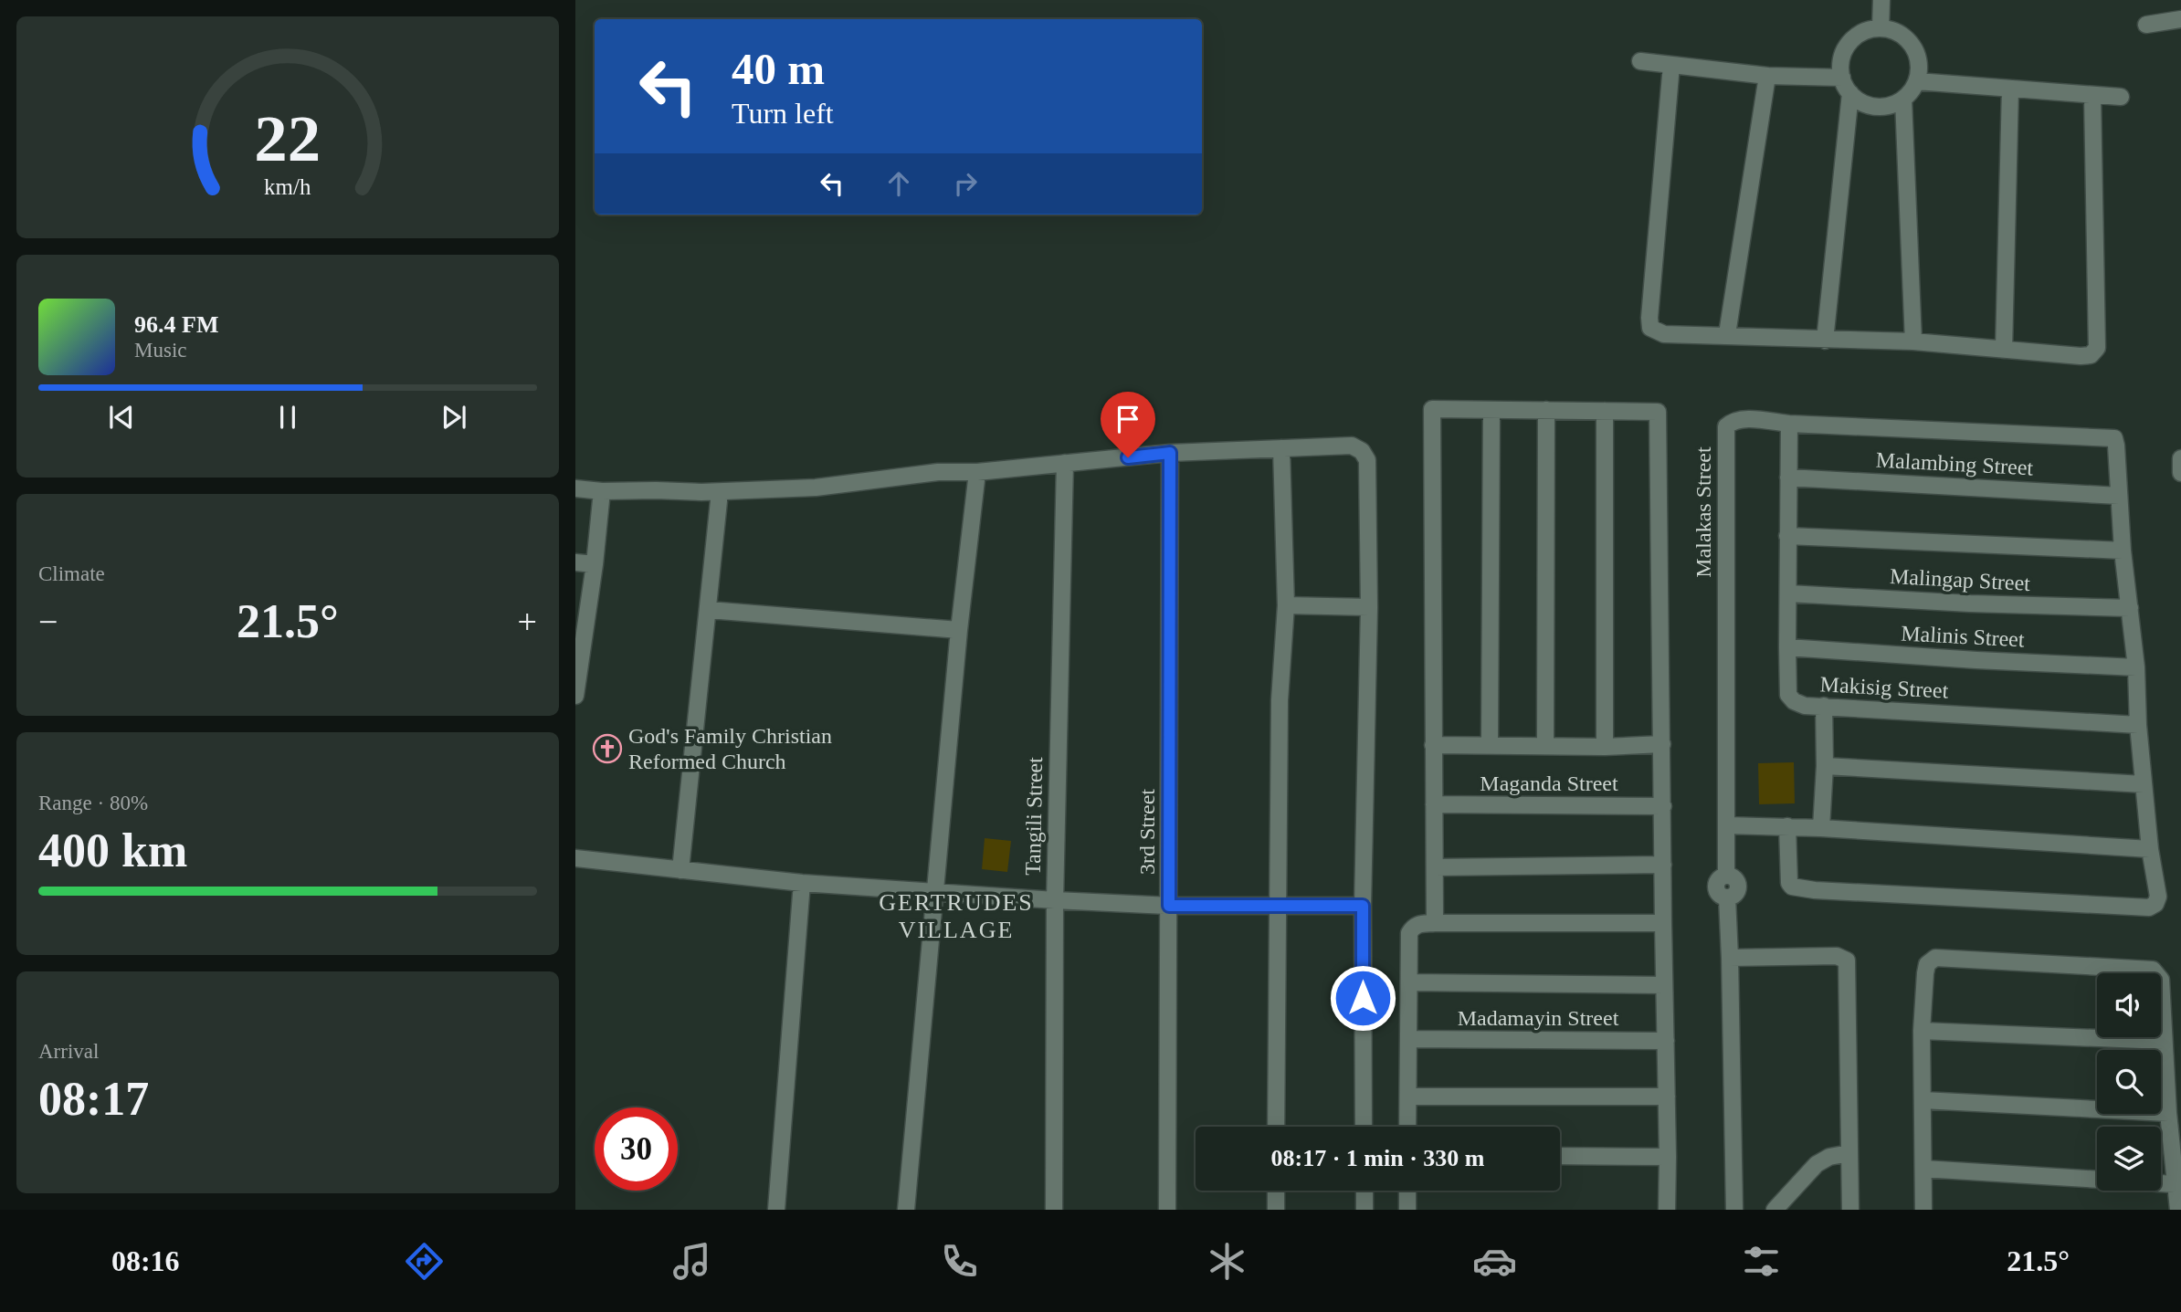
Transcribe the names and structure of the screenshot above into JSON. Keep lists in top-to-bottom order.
{
  "streets": {
    "street": [
      "Malambing Street",
      "Malakas Street",
      "Malingap Street",
      "Malinis Street",
      "Makisig Street",
      "Maganda Street",
      "Tangili Street",
      "3rd Street",
      "Madamayin Street"
    ]
  },
  "crossings": [
    ["Malambing Street", "Malakas Street"],
    ["Malambing Street", "Makisig Street"],
    ["Malakas Street", "Makisig Street"],
    ["Malingap Street", "Makisig Street"],
    ["Malinis Street", "Makisig Street"]
  ],
  "districts": ["GERTRUDES VILLAGE"],
  "places": {
    "church": ["God's Family Christian Reformed Church"]
  },
  "page": {
    "turn": ["40 m", "Turn left"],
    "song": ["96.4 FM", "Music"],
    "tile": [
      "Climate",
      ["Range · 80%", "400 km"],
      ["Arrival", "08:17"]
    ],
    "heat": ["−", "21.5°", "+"],
    "limit": "30",
    "trip": "08:17 · 1 min · 330 m",
    "tabs": ["08:16", "21.5°"],
    "gauge": ["22", "km/h"]
  }
}
